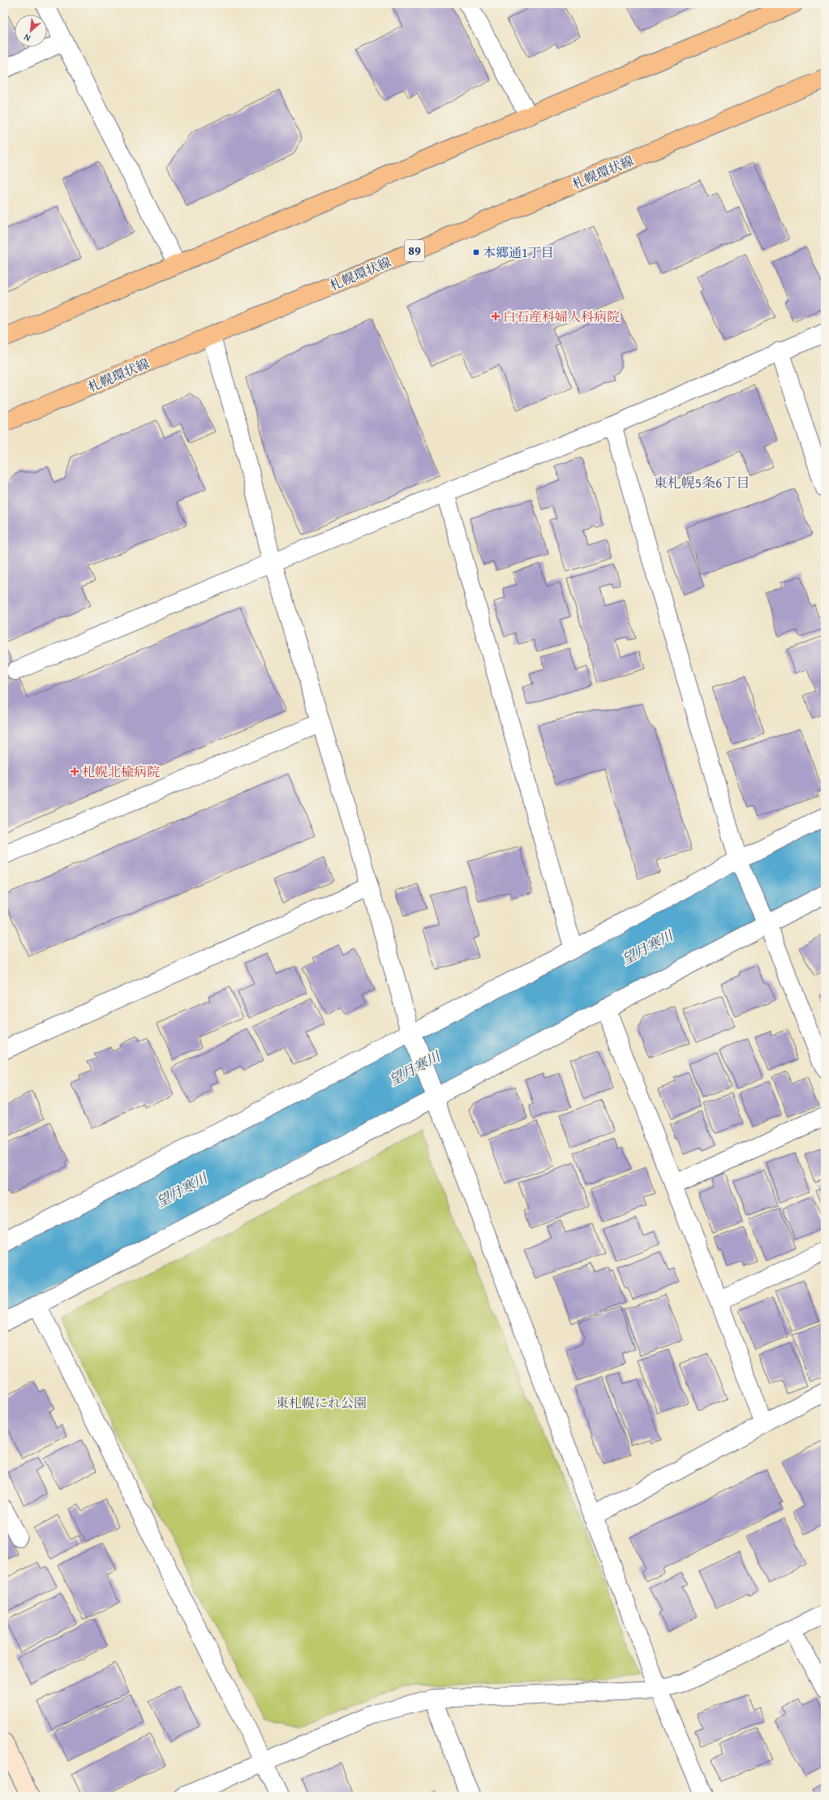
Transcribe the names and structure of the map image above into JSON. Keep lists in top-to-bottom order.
{
  "streets": {
    "main road": ["札幌環状線", "89"]
  },
  "districts": ["東札幌5条6丁目"],
  "water": ["望月寒川"],
  "parks": ["東札幌にれ公園"],
  "places": {
    "transit": ["本郷通1丁目"],
    "health": ["白石産科婦人科病院", "札幌北楡病院"]
  },
  "north": "bottom left"
}
